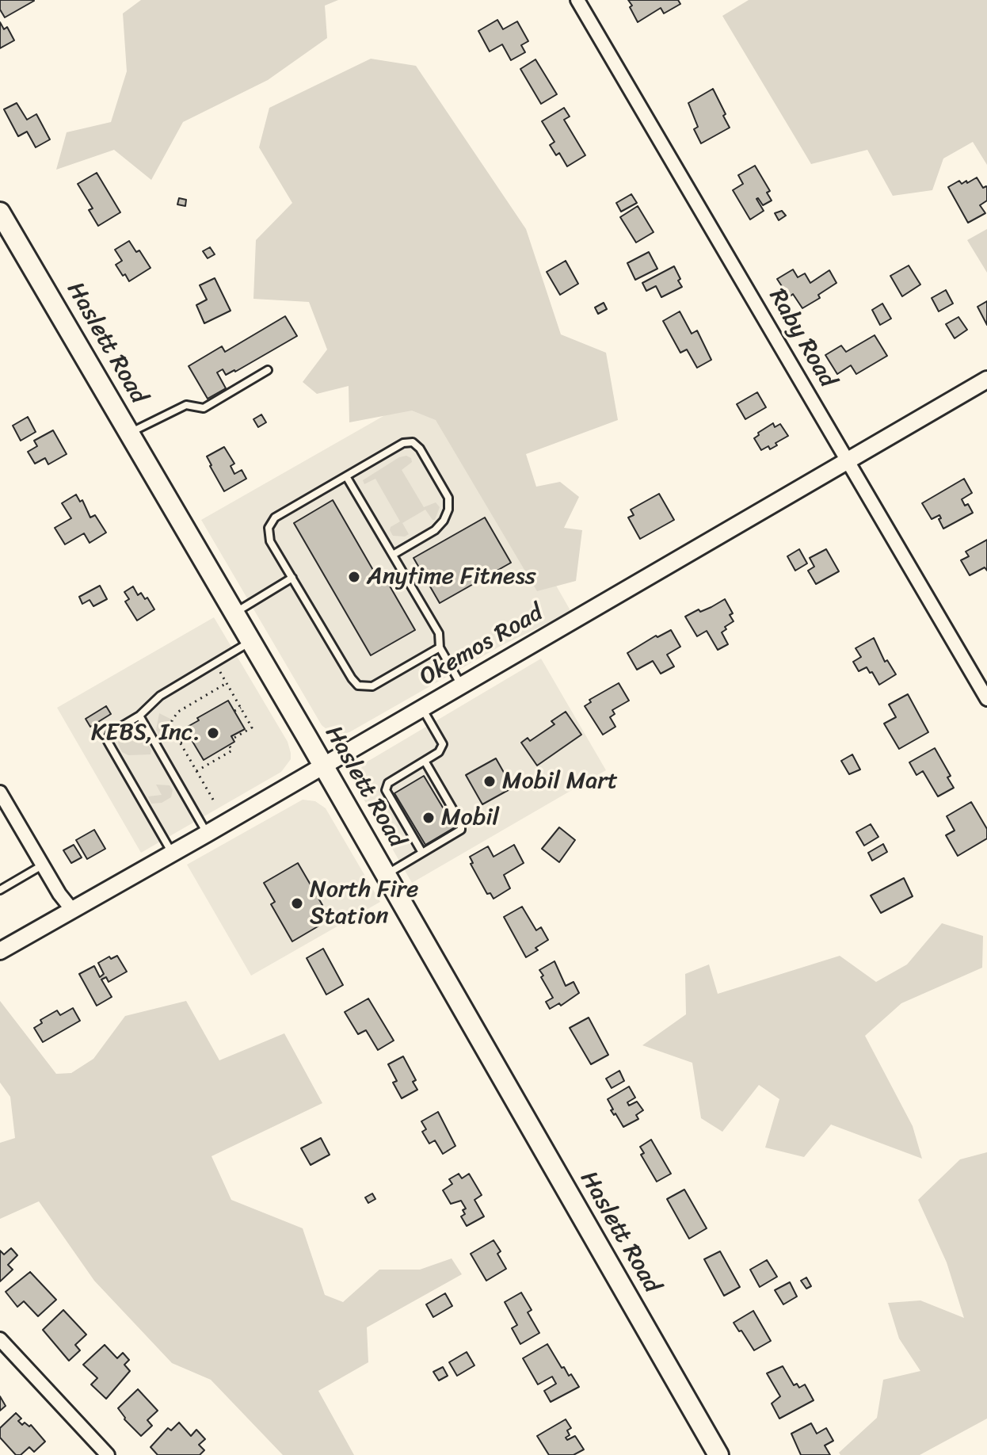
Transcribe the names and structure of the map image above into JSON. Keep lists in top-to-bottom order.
{
  "streets": {
    "main road": ["Haslett Road"],
    "street": ["Raby Road", "Okemos Road"]
  },
  "crossings": [
    ["Raby Road", "Okemos Road"],
    ["Haslett Road", "Okemos Road"]
  ],
  "places": [
    "Anytime Fitness",
    "KEBS, Inc.",
    "Mobil Mart",
    "Mobil",
    "North Fire Station"
  ]
}
